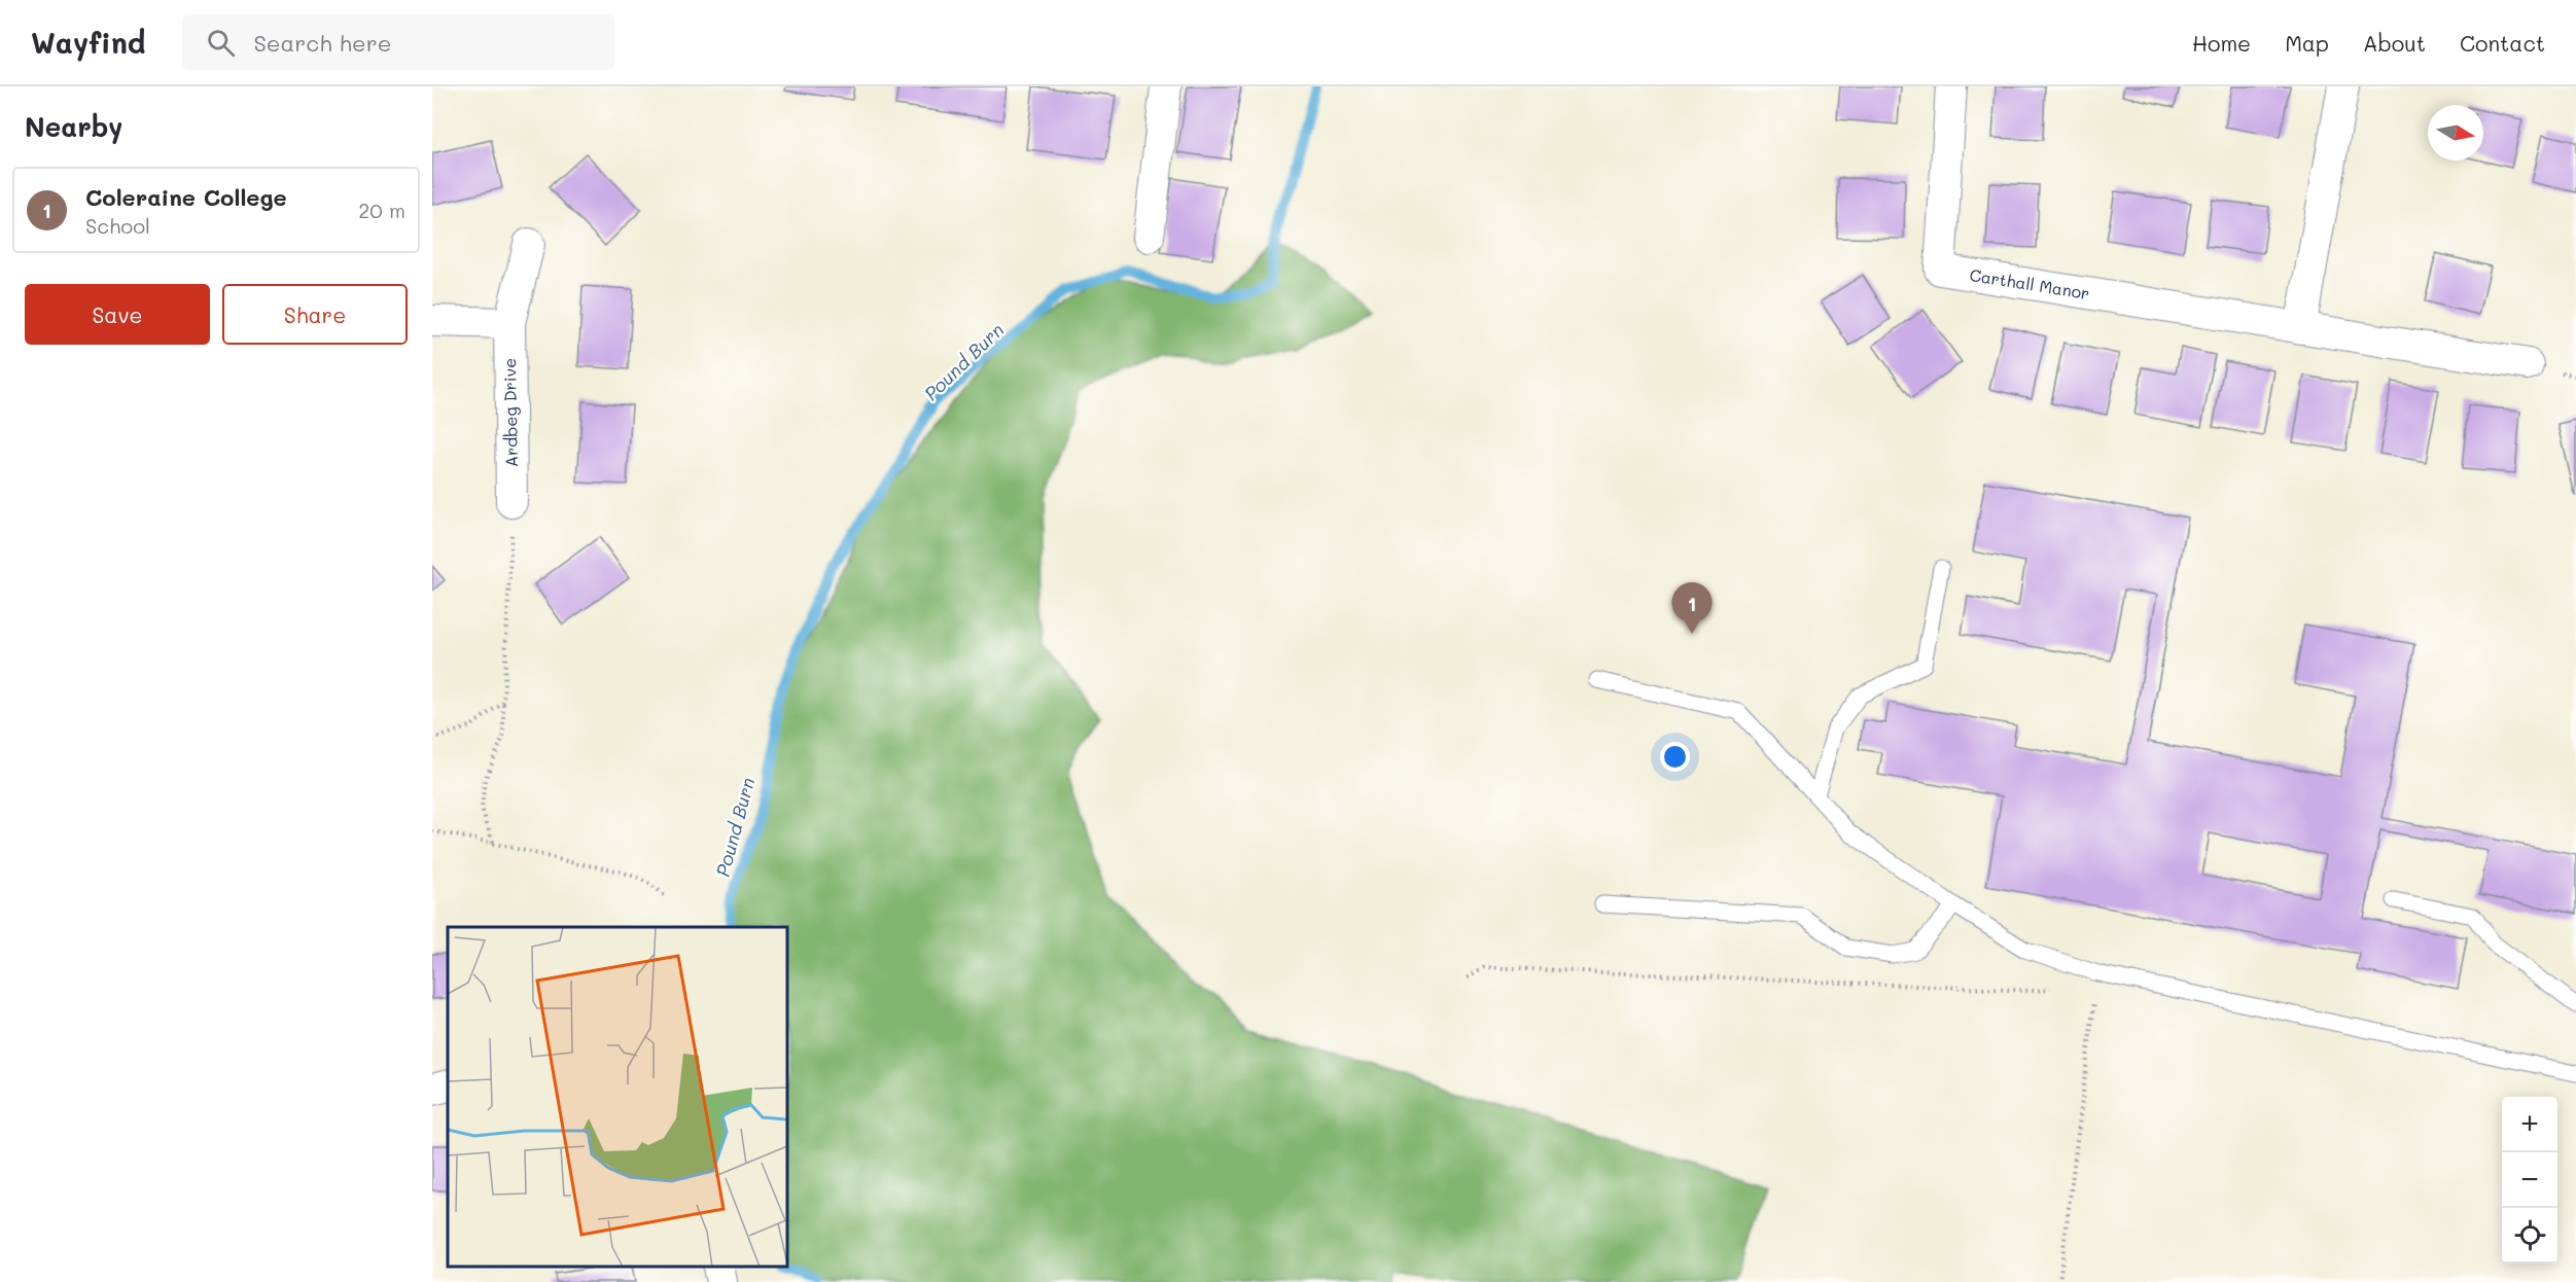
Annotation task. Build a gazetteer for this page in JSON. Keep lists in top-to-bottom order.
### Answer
{
  "streets": {
    "street": ["Carthall Manor", "Ardbeg Drive"]
  },
  "water": ["Pound Burn"],
  "north": "right",
  "page": {
    "header": "Wayfind",
    "search": "Search here",
    "nav": [
      "Home",
      "Map",
      "About",
      "Contact"
    ],
    "heading": "Nearby",
    "list": [
      {
        "mark": "1",
        "name": "Coleraine College",
        "note": "School",
        "value": "20 m"
      }
    ],
    "buttons": ["Save", "Share"],
    "pins": "1",
    "map_buttons": ["+", "−"]
  }
}
